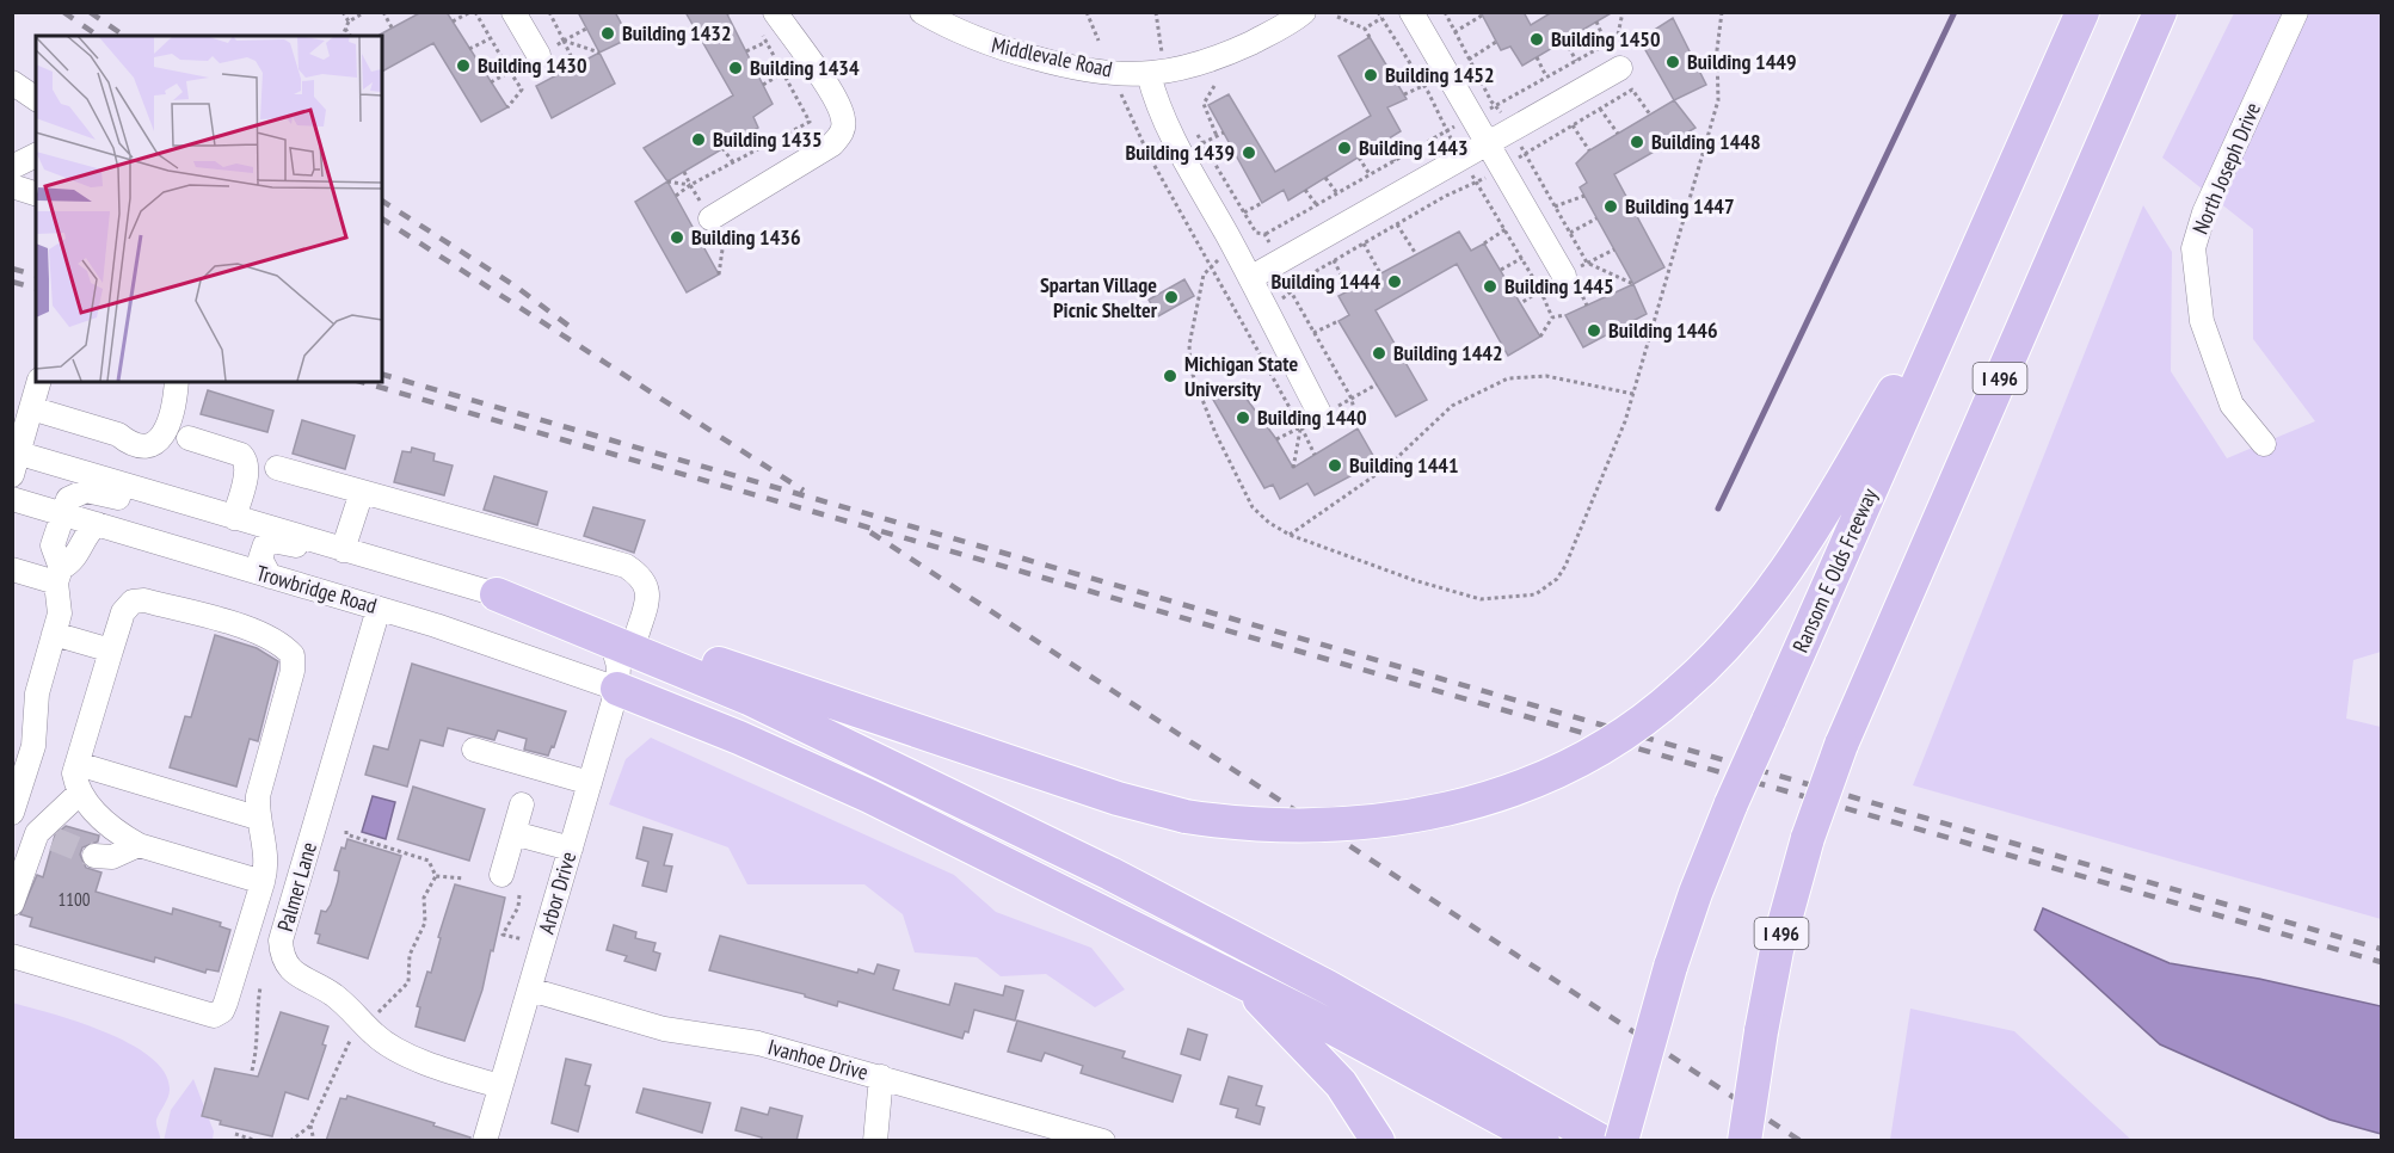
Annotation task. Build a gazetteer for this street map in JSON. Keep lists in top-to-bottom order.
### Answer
{
  "streets": {
    "highway": ["I 496", "Ransom E Olds Freeway"],
    "street": [
      "Middlevale Road",
      "North Joseph Drive",
      "Trowbridge Road",
      "Palmer Lane",
      "Arbor Drive",
      "Ivanhoe Drive"
    ]
  },
  "crossings": [
    ["Trowbridge Road", "Palmer Lane"],
    ["Trowbridge Road", "Arbor Drive"],
    ["Palmer Lane", "Arbor Drive"],
    ["Arbor Drive", "Ivanhoe Drive"]
  ],
  "places": [
    "Building 1432",
    "Building 1450",
    "Building 1449",
    "Building 1430",
    "Building 1434",
    "Building 1452",
    "Building 1435",
    "Building 1448",
    "Building 1443",
    "Building 1439",
    "Building 1447",
    "Building 1436",
    "Building 1444",
    "Building 1445",
    "Spartan Village Picnic Shelter",
    "Building 1446",
    "Building 1442",
    "Michigan State University",
    "Building 1440",
    "Building 1441"
  ],
  "house_numbers": ["1100"]
}
